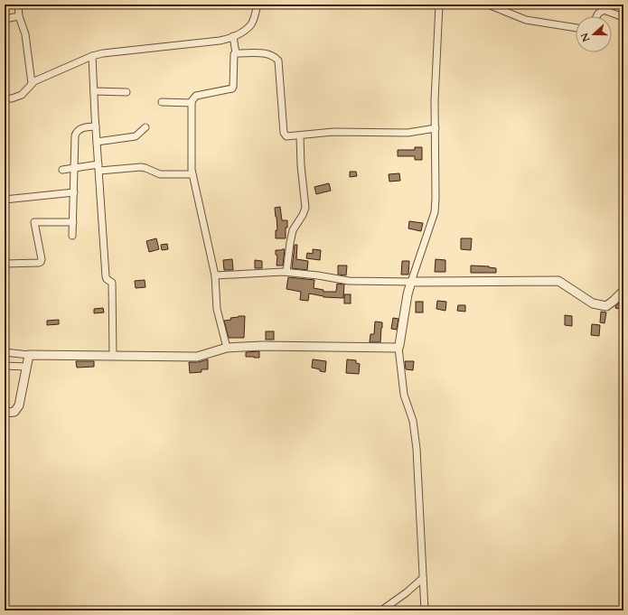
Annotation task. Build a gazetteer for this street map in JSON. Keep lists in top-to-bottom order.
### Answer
{
  "north": "left"
}
